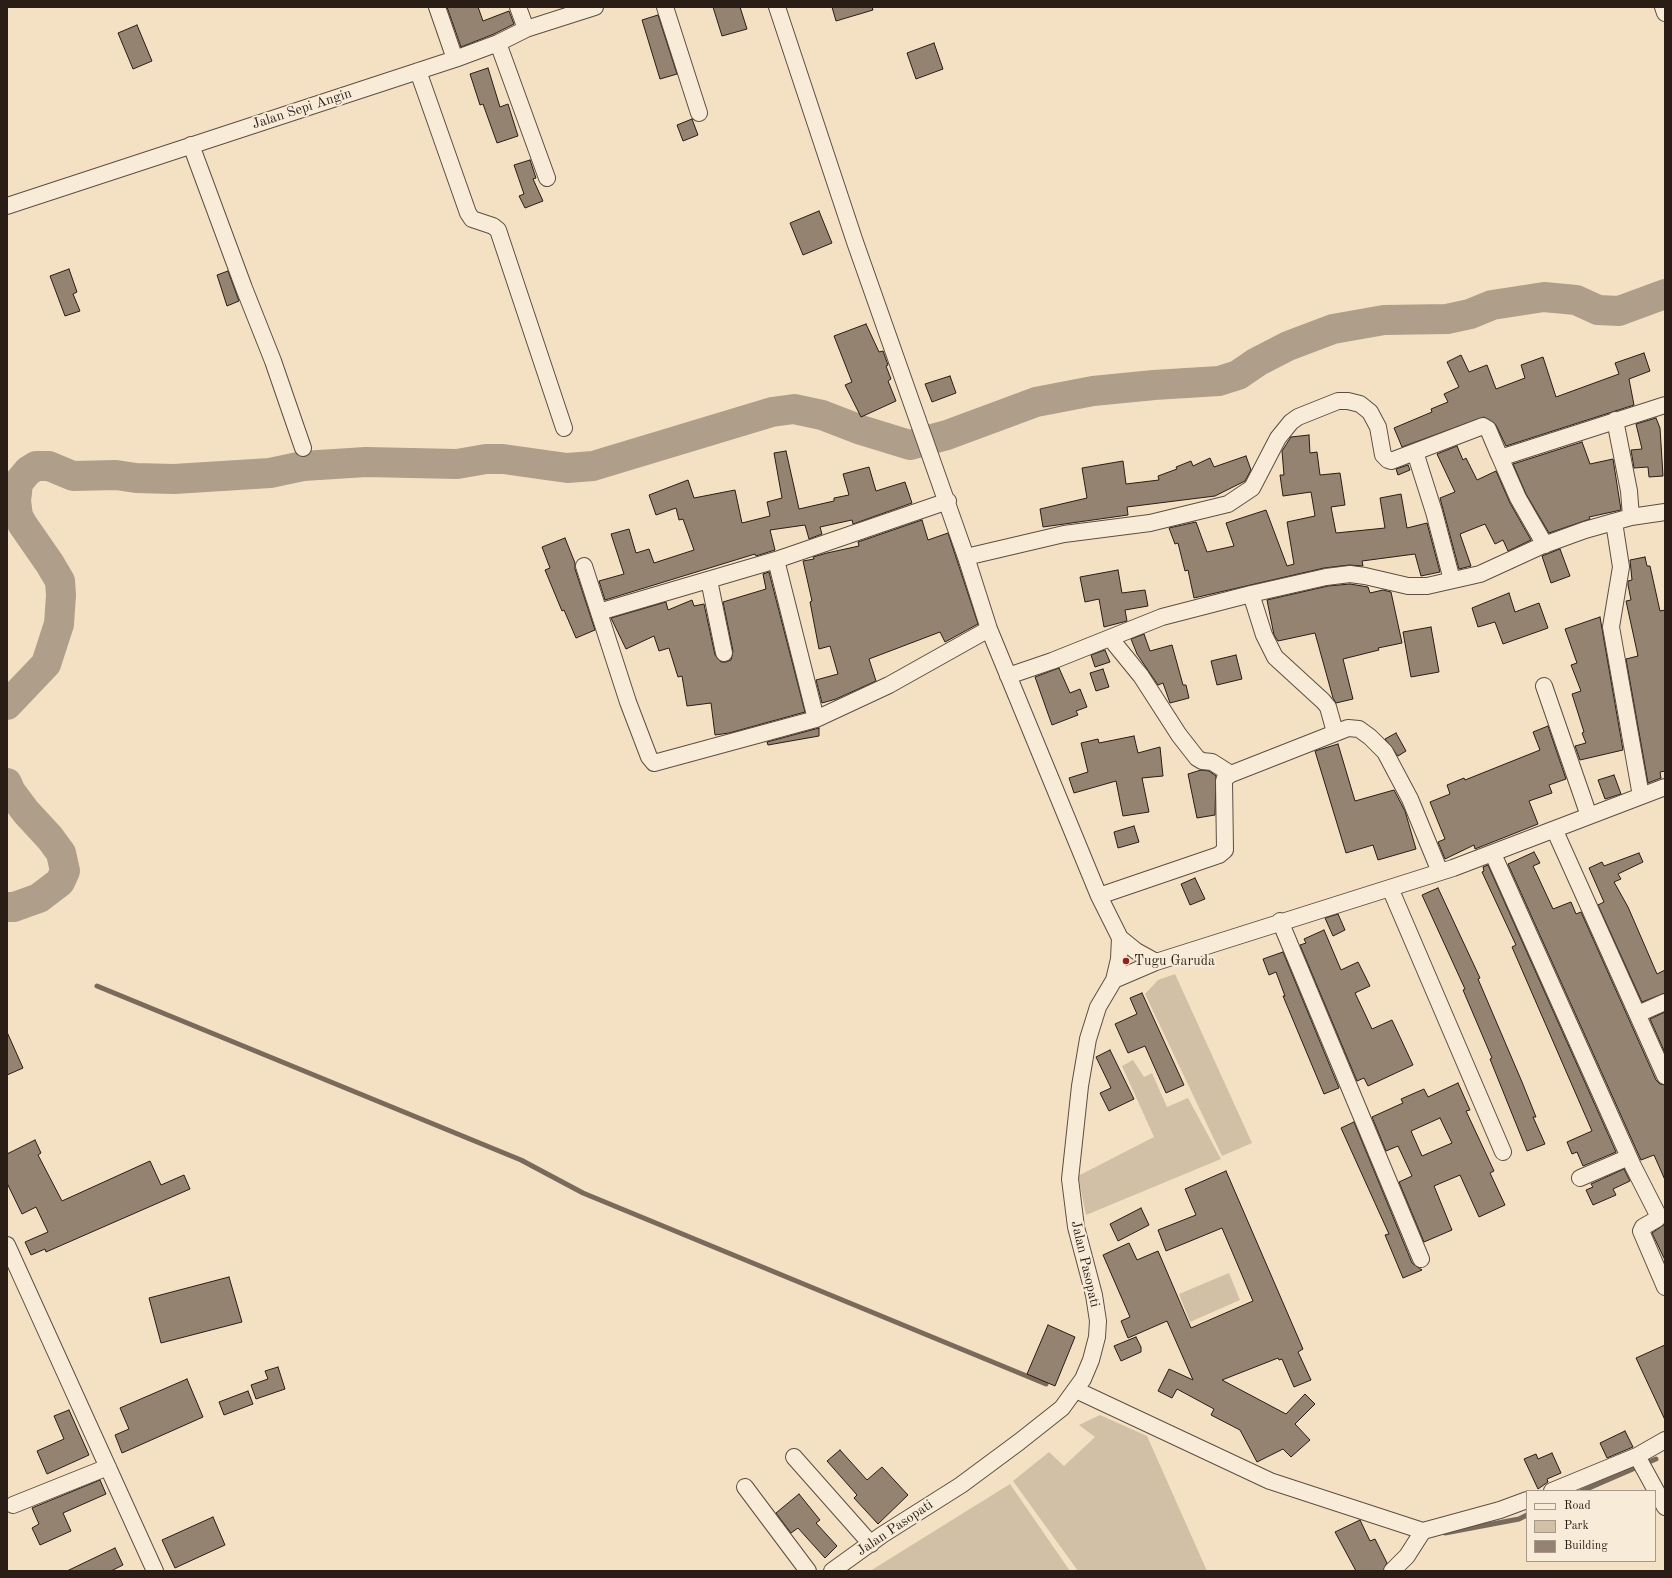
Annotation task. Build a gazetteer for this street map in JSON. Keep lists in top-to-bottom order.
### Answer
{
  "streets": {
    "street": ["Jalan Sepi Angin", "Jalan Pasopati"]
  },
  "places": ["Tugu Garuda"],
  "legend": ["Road", "Park", "Building"]
}
